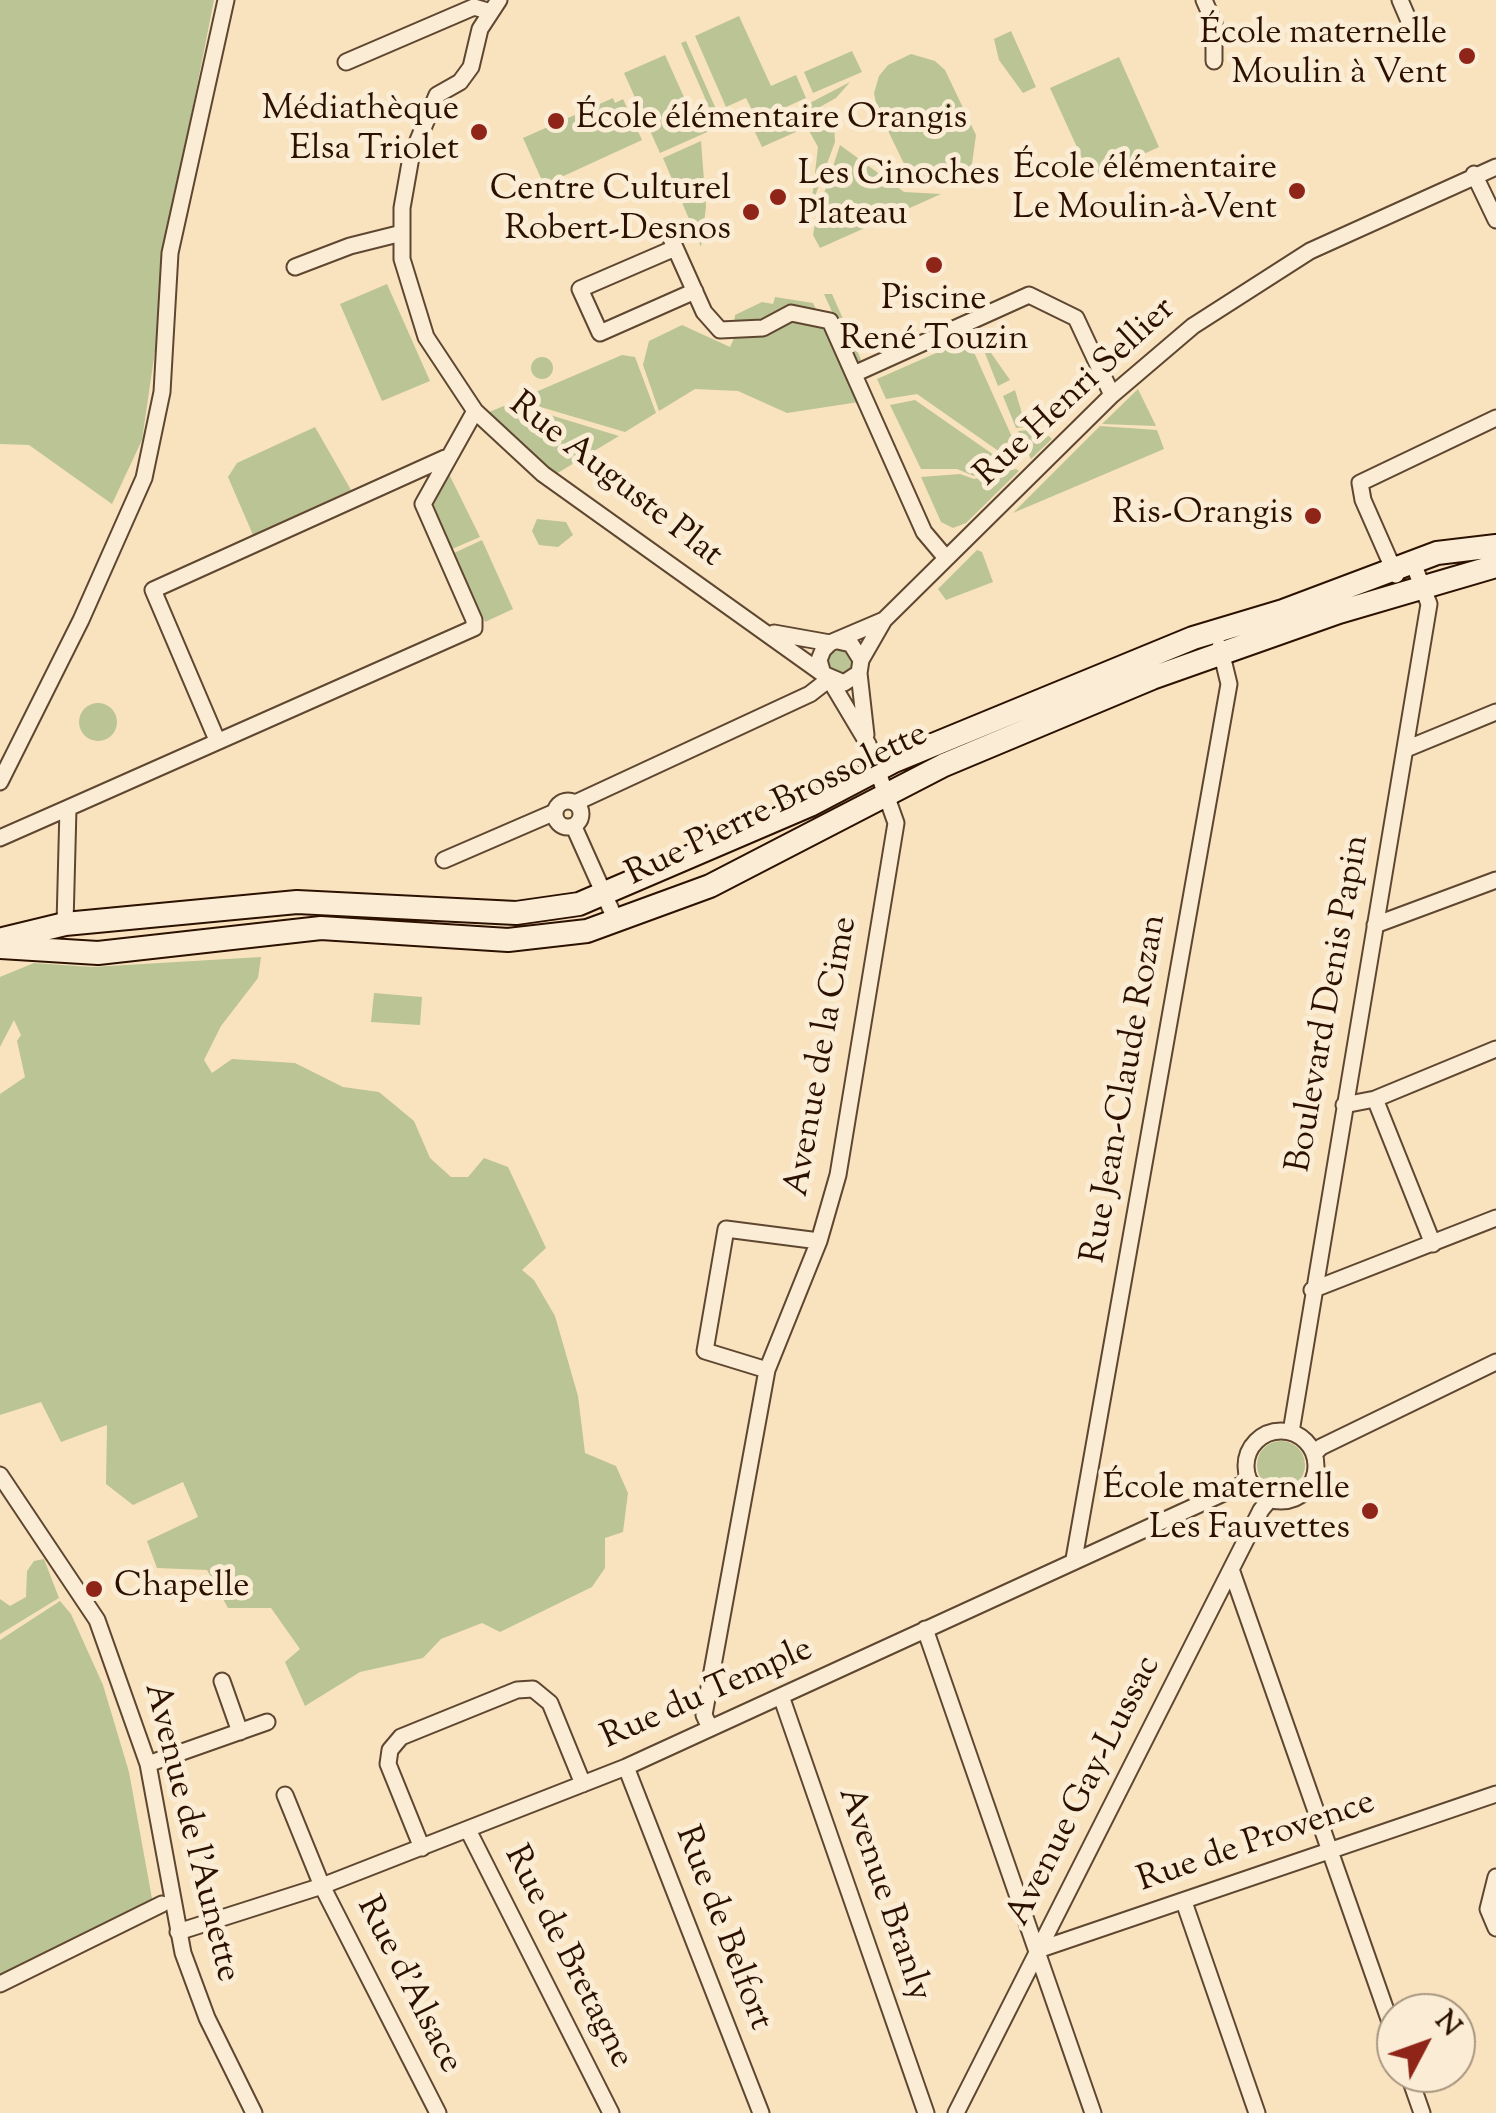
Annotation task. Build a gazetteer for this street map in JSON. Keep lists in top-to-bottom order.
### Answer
{
  "streets": {
    "main road": ["Rue Pierre Brossolette"],
    "street": [
      "Rue Henri Sellier",
      "Rue Auguste Plat",
      "Boulevard Denis Papin",
      "Avenue de la Cime",
      "Rue Jean-Claude Rozan",
      "Rue du Temple",
      "Avenue Gay-Lussac",
      "Avenue de l'Aunette",
      "Rue de Provence",
      "Avenue Branly",
      "Rue de Belfort",
      "Rue de Bretagne",
      "Rue d'Alsace"
    ]
  },
  "crossings": [
    ["Rue Pierre Brossolette", "Boulevard Denis Papin"],
    ["Rue Pierre Brossolette", "Avenue de la Cime"],
    ["Rue Pierre Brossolette", "Rue Jean-Claude Rozan"],
    ["Boulevard Denis Papin", "Rue du Temple"],
    ["Boulevard Denis Papin", "Avenue Gay-Lussac"],
    ["Avenue de la Cime", "Rue du Temple"],
    ["Rue Jean-Claude Rozan", "Rue du Temple"],
    ["Rue du Temple", "Avenue Gay-Lussac"],
    ["Rue du Temple", "Avenue de l'Aunette"],
    ["Rue du Temple", "Avenue Branly"],
    ["Rue du Temple", "Rue de Belfort"],
    ["Rue du Temple", "Rue de Bretagne"],
    ["Rue du Temple", "Rue d'Alsace"],
    ["Avenue Gay-Lussac", "Rue de Provence"]
  ],
  "places": [
    "École maternelle Moulin à Vent",
    "École élémentaire Orangis",
    "Médiathèque Elsa Triolet",
    "École élémentaire Le Moulin-à-Vent",
    "Les Cinoches Plateau",
    "Centre Culturel Robert-Desnos",
    "Piscine René Touzin",
    "Ris-Orangis",
    "École maternelle Les Fauvettes",
    "Chapelle"
  ],
  "north": "top right"
}
